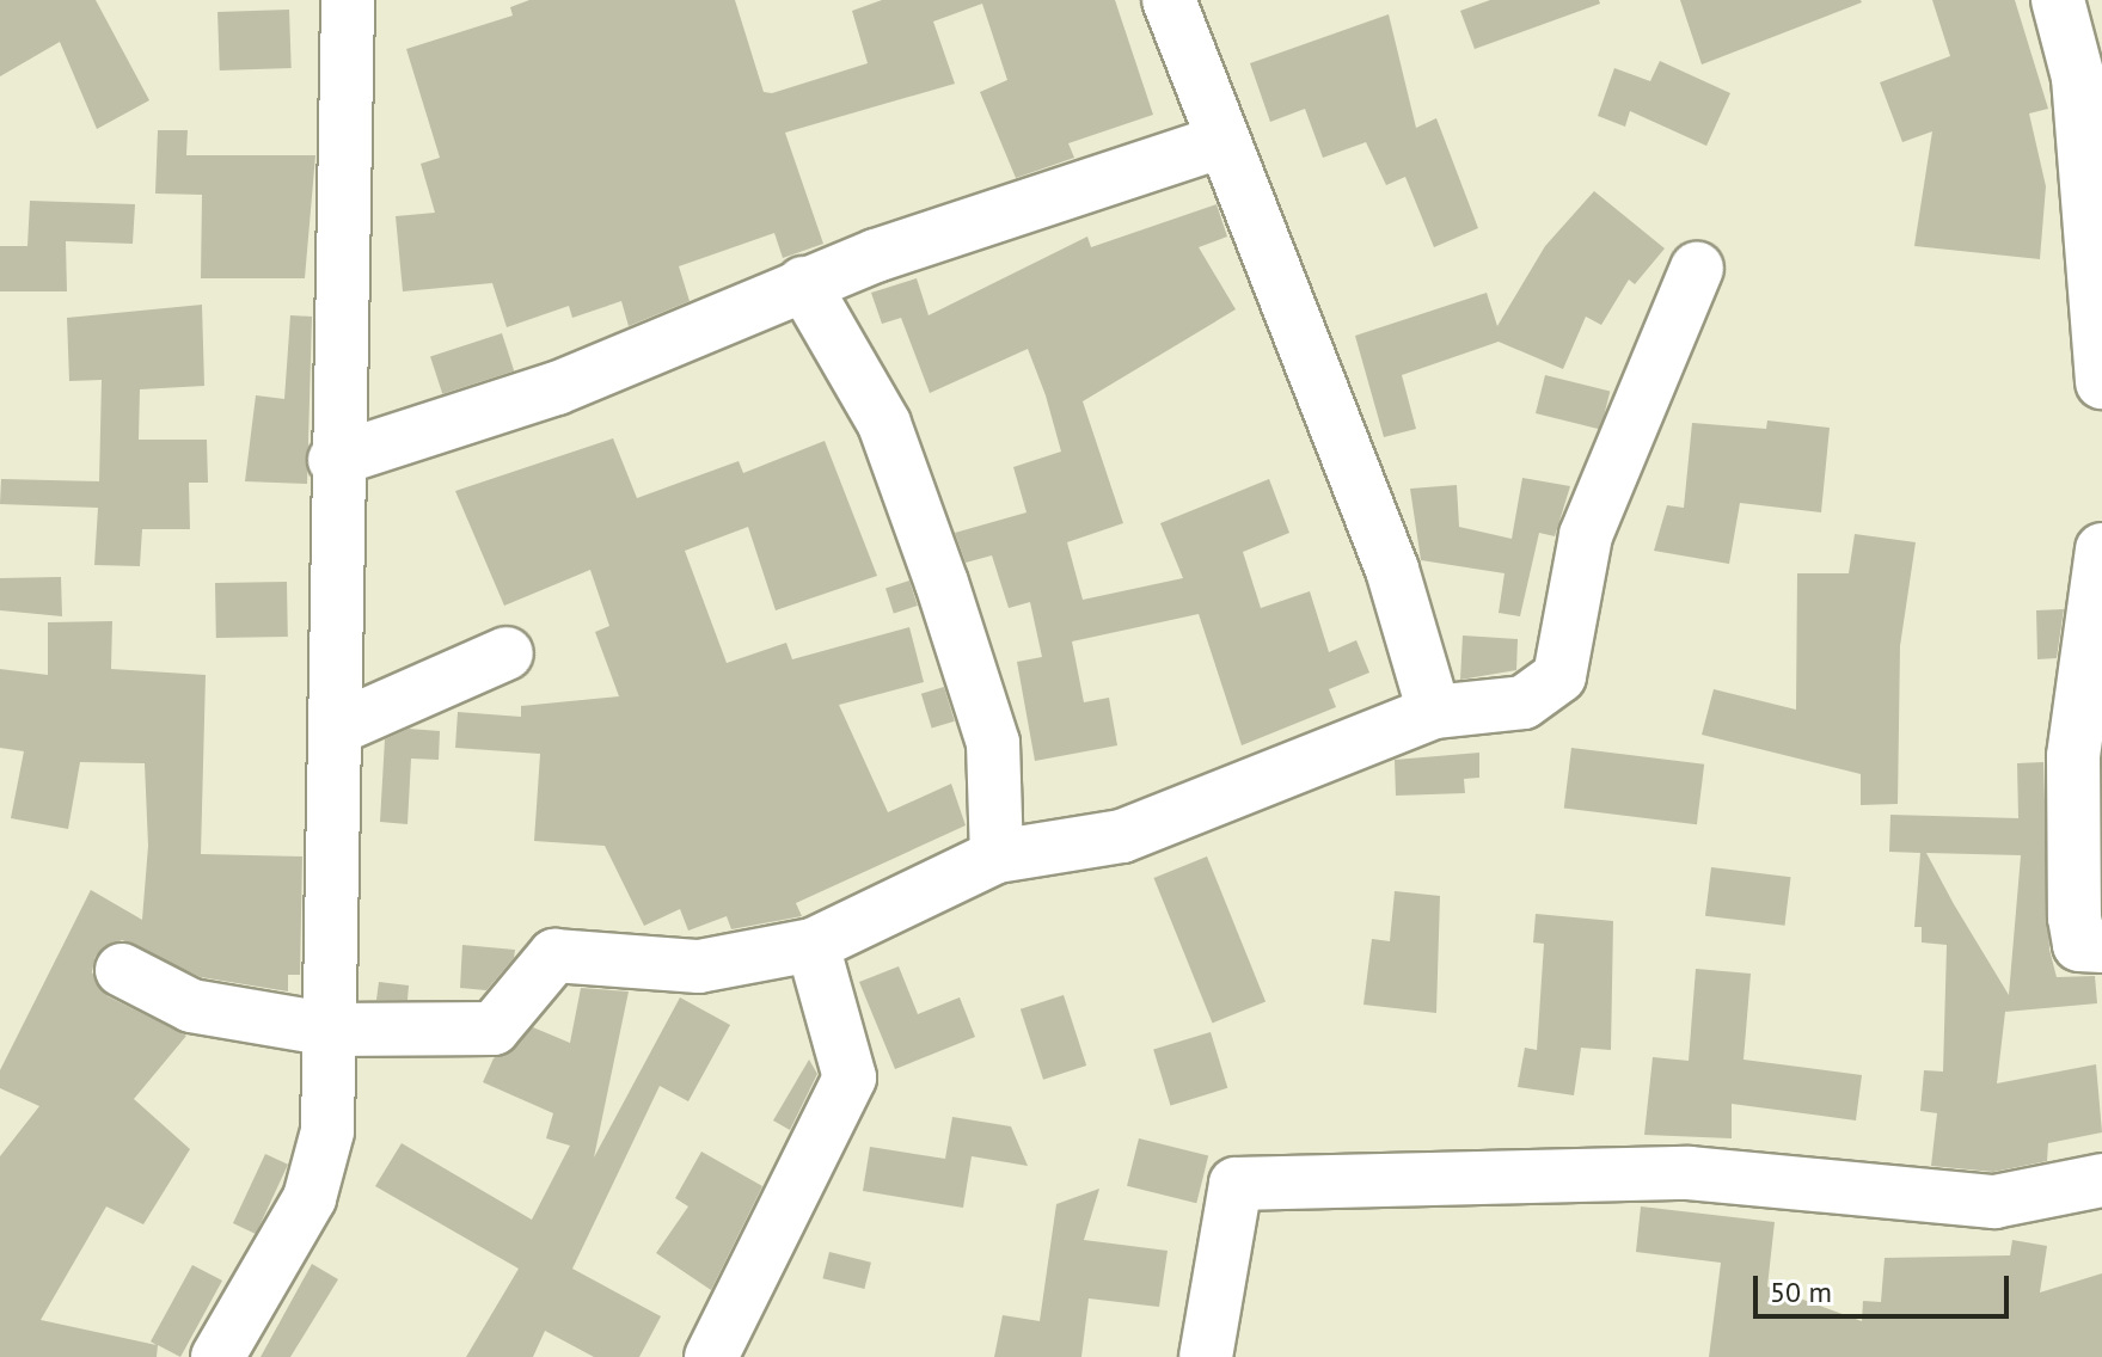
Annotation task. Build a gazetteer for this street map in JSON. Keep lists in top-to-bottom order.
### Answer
{
  "scale_bar": "50 m"
}
